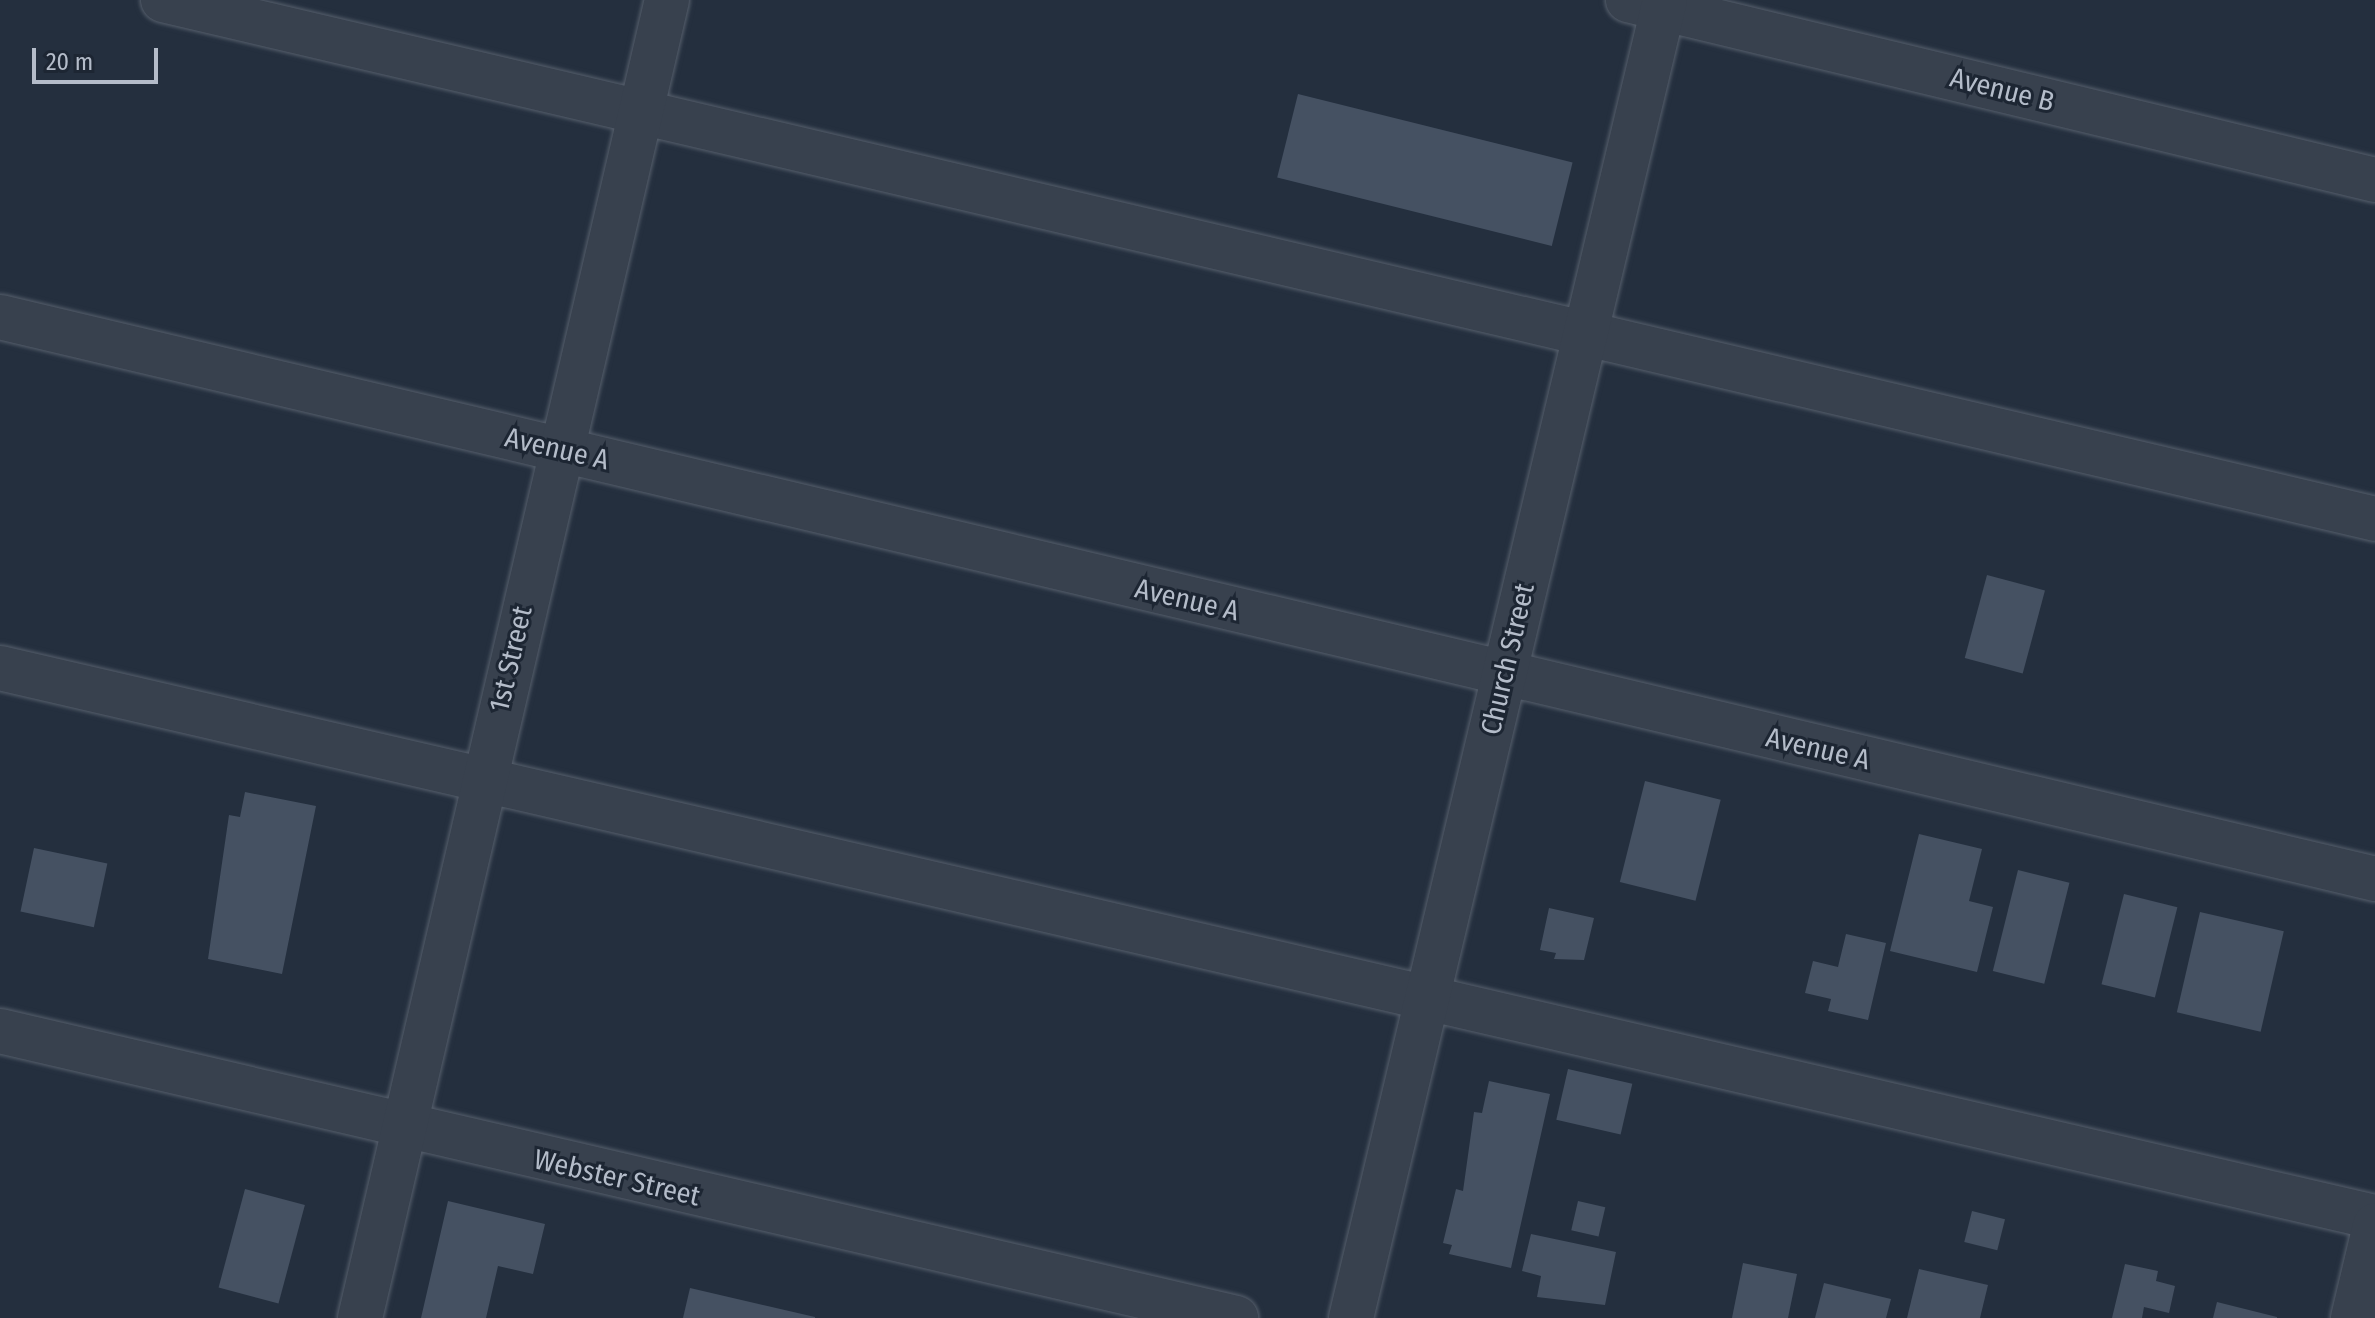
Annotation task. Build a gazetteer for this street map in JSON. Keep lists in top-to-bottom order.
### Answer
{
  "streets": {
    "street": [
      "Avenue B",
      "Avenue A",
      "1st Street",
      "Church Street",
      "Webster Street"
    ]
  },
  "crossings": [
    ["Avenue B", "Church Street"],
    ["Avenue A", "1st Street"],
    ["Avenue A", "Church Street"],
    ["1st Street", "Webster Street"]
  ],
  "scale_bar": "20 m"
}
